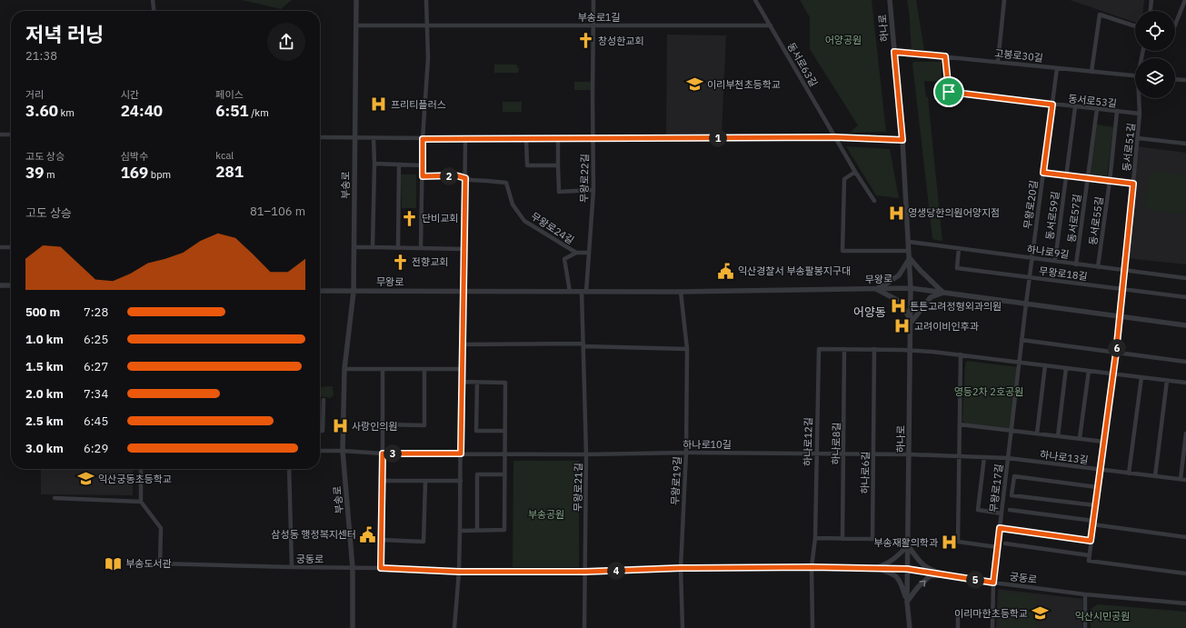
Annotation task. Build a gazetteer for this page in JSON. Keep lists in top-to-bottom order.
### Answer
{
  "streets": {
    "street": [
      "부송로1길",
      "하나로",
      "고봉로30길",
      "동서로63길",
      "동서로53길",
      "동서로51길",
      "무왕로22길",
      "부송로",
      "무왕로20길",
      "동서로59길",
      "동서로57길",
      "동서로55길",
      "무왕로24길",
      "하나로9길",
      "무왕로18길",
      "무왕로",
      "하나로12길",
      "하나로8길",
      "하나로10길",
      "하나로13길",
      "하나로6길",
      "무왕로19길",
      "무왕로21길",
      "무왕로17길",
      "궁동로"
    ]
  },
  "crossings": [
    ["부송로1길", "동서로63길"],
    ["부송로1길", "무왕로22길"],
    ["부송로1길", "부송로"],
    ["하나로", "고봉로30길"],
    ["하나로", "하나로9길"],
    ["하나로", "무왕로"],
    ["하나로", "하나로12길"],
    ["하나로", "하나로10길"],
    ["하나로", "하나로13길"],
    ["하나로", "궁동로"],
    ["고봉로30길", "동서로53길"],
    ["고봉로30길", "무왕로20길"],
    ["동서로53길", "동서로51길"],
    ["동서로53길", "무왕로20길"],
    ["동서로53길", "동서로59길"],
    ["동서로53길", "동서로57길"],
    ["동서로53길", "동서로55길"],
    ["동서로51길", "무왕로20길"],
    ["동서로51길", "하나로9길"],
    ["동서로51길", "무왕로18길"],
    ["동서로51길", "무왕로"],
    ["동서로51길", "하나로12길"],
    ["동서로51길", "하나로13길"],
    ["무왕로22길", "무왕로24길"],
    ["무왕로22길", "무왕로"],
    ["무왕로22길", "무왕로21길"],
    ["부송로", "무왕로"],
    ["부송로", "하나로10길"],
    ["부송로", "궁동로"],
    ["무왕로20길", "동서로59길"],
    ["무왕로20길", "동서로57길"],
    ["무왕로20길", "동서로55길"],
    ["무왕로20길", "하나로9길"],
    ["무왕로20길", "무왕로18길"],
    ["무왕로20길", "무왕로"],
    ["무왕로20길", "무왕로17길"],
    ["동서로59길", "하나로9길"],
    ["동서로57길", "하나로9길"],
    ["동서로55길", "하나로9길"],
    ["하나로9길", "무왕로18길"],
    ["무왕로", "무왕로19길"],
    ["무왕로", "무왕로21길"],
    ["무왕로", "무왕로17길"],
    ["하나로12길", "하나로8길"],
    ["하나로12길", "하나로10길"],
    ["하나로12길", "하나로6길"],
    ["하나로12길", "무왕로17길"],
    ["하나로12길", "궁동로"],
    ["하나로8길", "하나로10길"],
    ["하나로8길", "하나로6길"],
    ["하나로10길", "하나로13길"],
    ["하나로10길", "하나로6길"],
    ["하나로10길", "무왕로19길"],
    ["하나로10길", "무왕로21길"],
    ["하나로13길", "무왕로17길"],
    ["무왕로19길", "궁동로"],
    ["무왕로21길", "궁동로"],
    ["무왕로17길", "궁동로"]
  ],
  "districts": ["어양동"],
  "parks": [
    "어양공원",
    "영등2차 2호공원",
    "부송공원",
    "익산시민공원"
  ],
  "places": {
    "church": ["창성한교회", "단비교회", "전향교회"],
    "school or university": ["이리부천초등학교", "익산궁동초등학교", "이리마한초등학교"],
    "hospital": [
      "프리티플러스",
      "영생당한의원어양지점",
      "튼튼고려정형외과의원",
      "고려이비인후과",
      "사랑인의원",
      "부송재활의학과"
    ],
    "public building": ["익산경찰서 부송팔봉지구대", "삼성동 행정복지센터"],
    "library": ["부송도서관"]
  },
  "page": {
    "heading": ["저녁 러닝", "21:38"],
    "stats": [
      ["거리", "3.60 km"],
      ["시간", "24:40"],
      ["페이스", "6:51 /km"],
      ["고도 상승", "39 m"],
      ["심박수", "169 bpm"],
      ["kcal", "281"]
    ],
    "pins": [
      "1",
      "2",
      "6",
      "3",
      "4",
      "5"
    ],
    "chart": ["고도 상승", "81–106 m"],
    "list": [
      {
        "name": "500 m",
        "note": "7:28"
      },
      {
        "name": "1.0 km",
        "note": "6:25"
      },
      {
        "name": "1.5 km",
        "note": "6:27"
      },
      {
        "name": "2.0 km",
        "note": "7:34"
      },
      {
        "name": "2.5 km",
        "note": "6:45"
      },
      {
        "name": "3.0 km",
        "note": "6:29"
      }
    ]
  }
}
